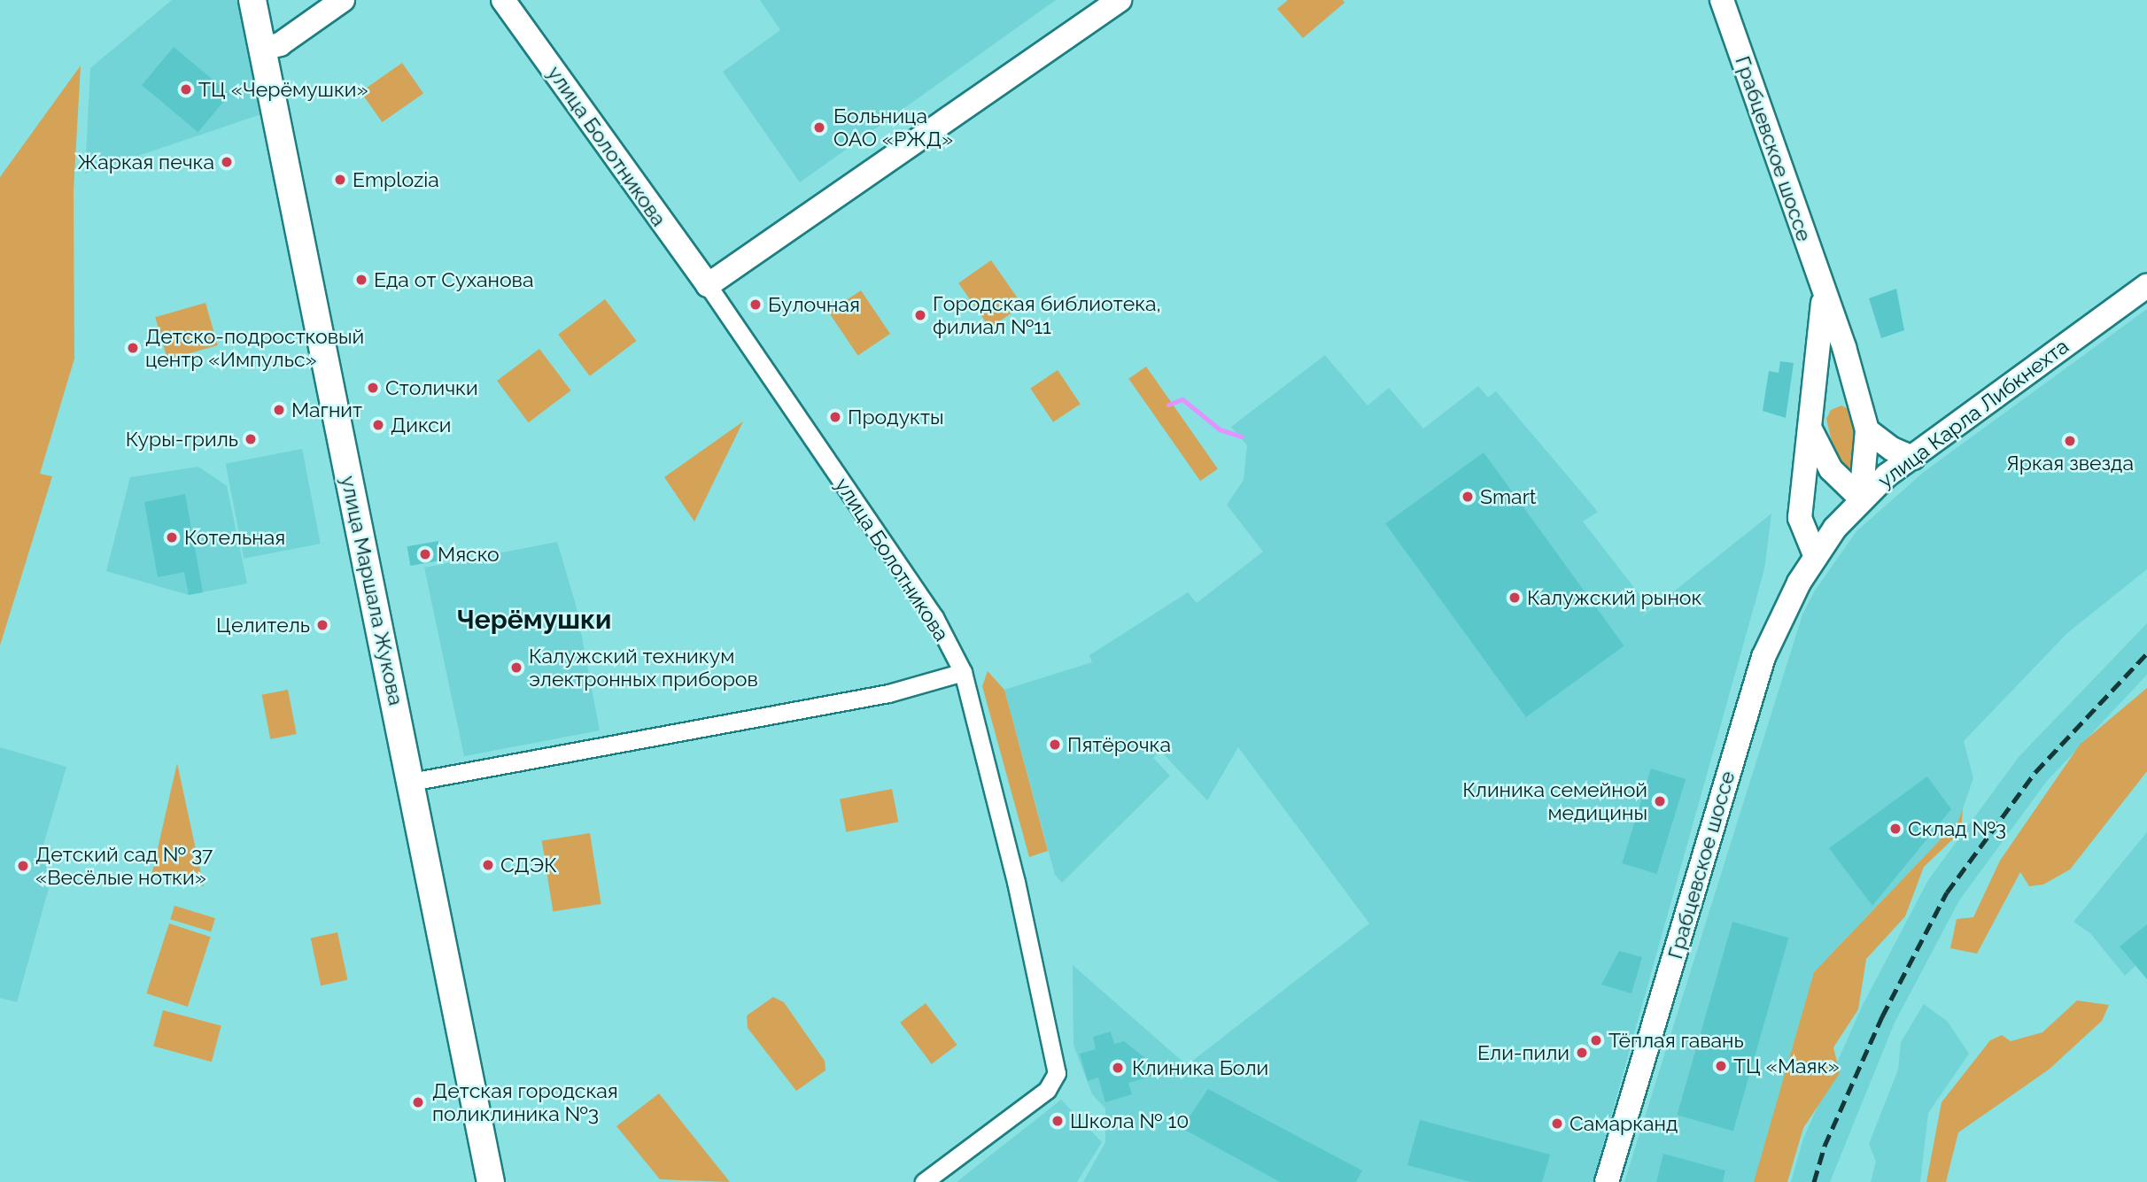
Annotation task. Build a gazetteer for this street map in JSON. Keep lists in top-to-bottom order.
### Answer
{
  "streets": {
    "main road": ["улица Маршала Жукова"],
    "street": ["улица Болотникова", "Грабцевское шоссе", "улица Карла Либкнехта"]
  },
  "crossings": [
    ["Грабцевское шоссе", "улица Карла Либкнехта"]
  ],
  "districts": ["Черёмушки"],
  "places": [
    "ТЦ «Черёмушки»",
    "Больница ОАО «РЖД»",
    "Жаркая печка",
    "Emplozia",
    "Еда от Суханова",
    "Булочная",
    "Городская библиотека, филиал №11",
    "Детско-подростковый центр «Импульс»",
    "Столички",
    "Магнит",
    "Продукты",
    "Дикси",
    "Куры-гриль",
    "Яркая звезда",
    "Smart",
    "Котельная",
    "Мяско",
    "Калужский рынок",
    "Целитель",
    "Калужский техникум электронных приборов",
    "Пятёрочка",
    "Клиника семейной медицины",
    "Склад №3",
    "СДЭК",
    "Детский сад № 37 «Весёлые нотки»",
    "Тёплая гавань",
    "Ели-пили",
    "ТЦ «Маяк»",
    "Клиника Боли",
    "Детская городская поликлиника №3",
    "Школа № 10",
    "Самарканд"
  ]
}
